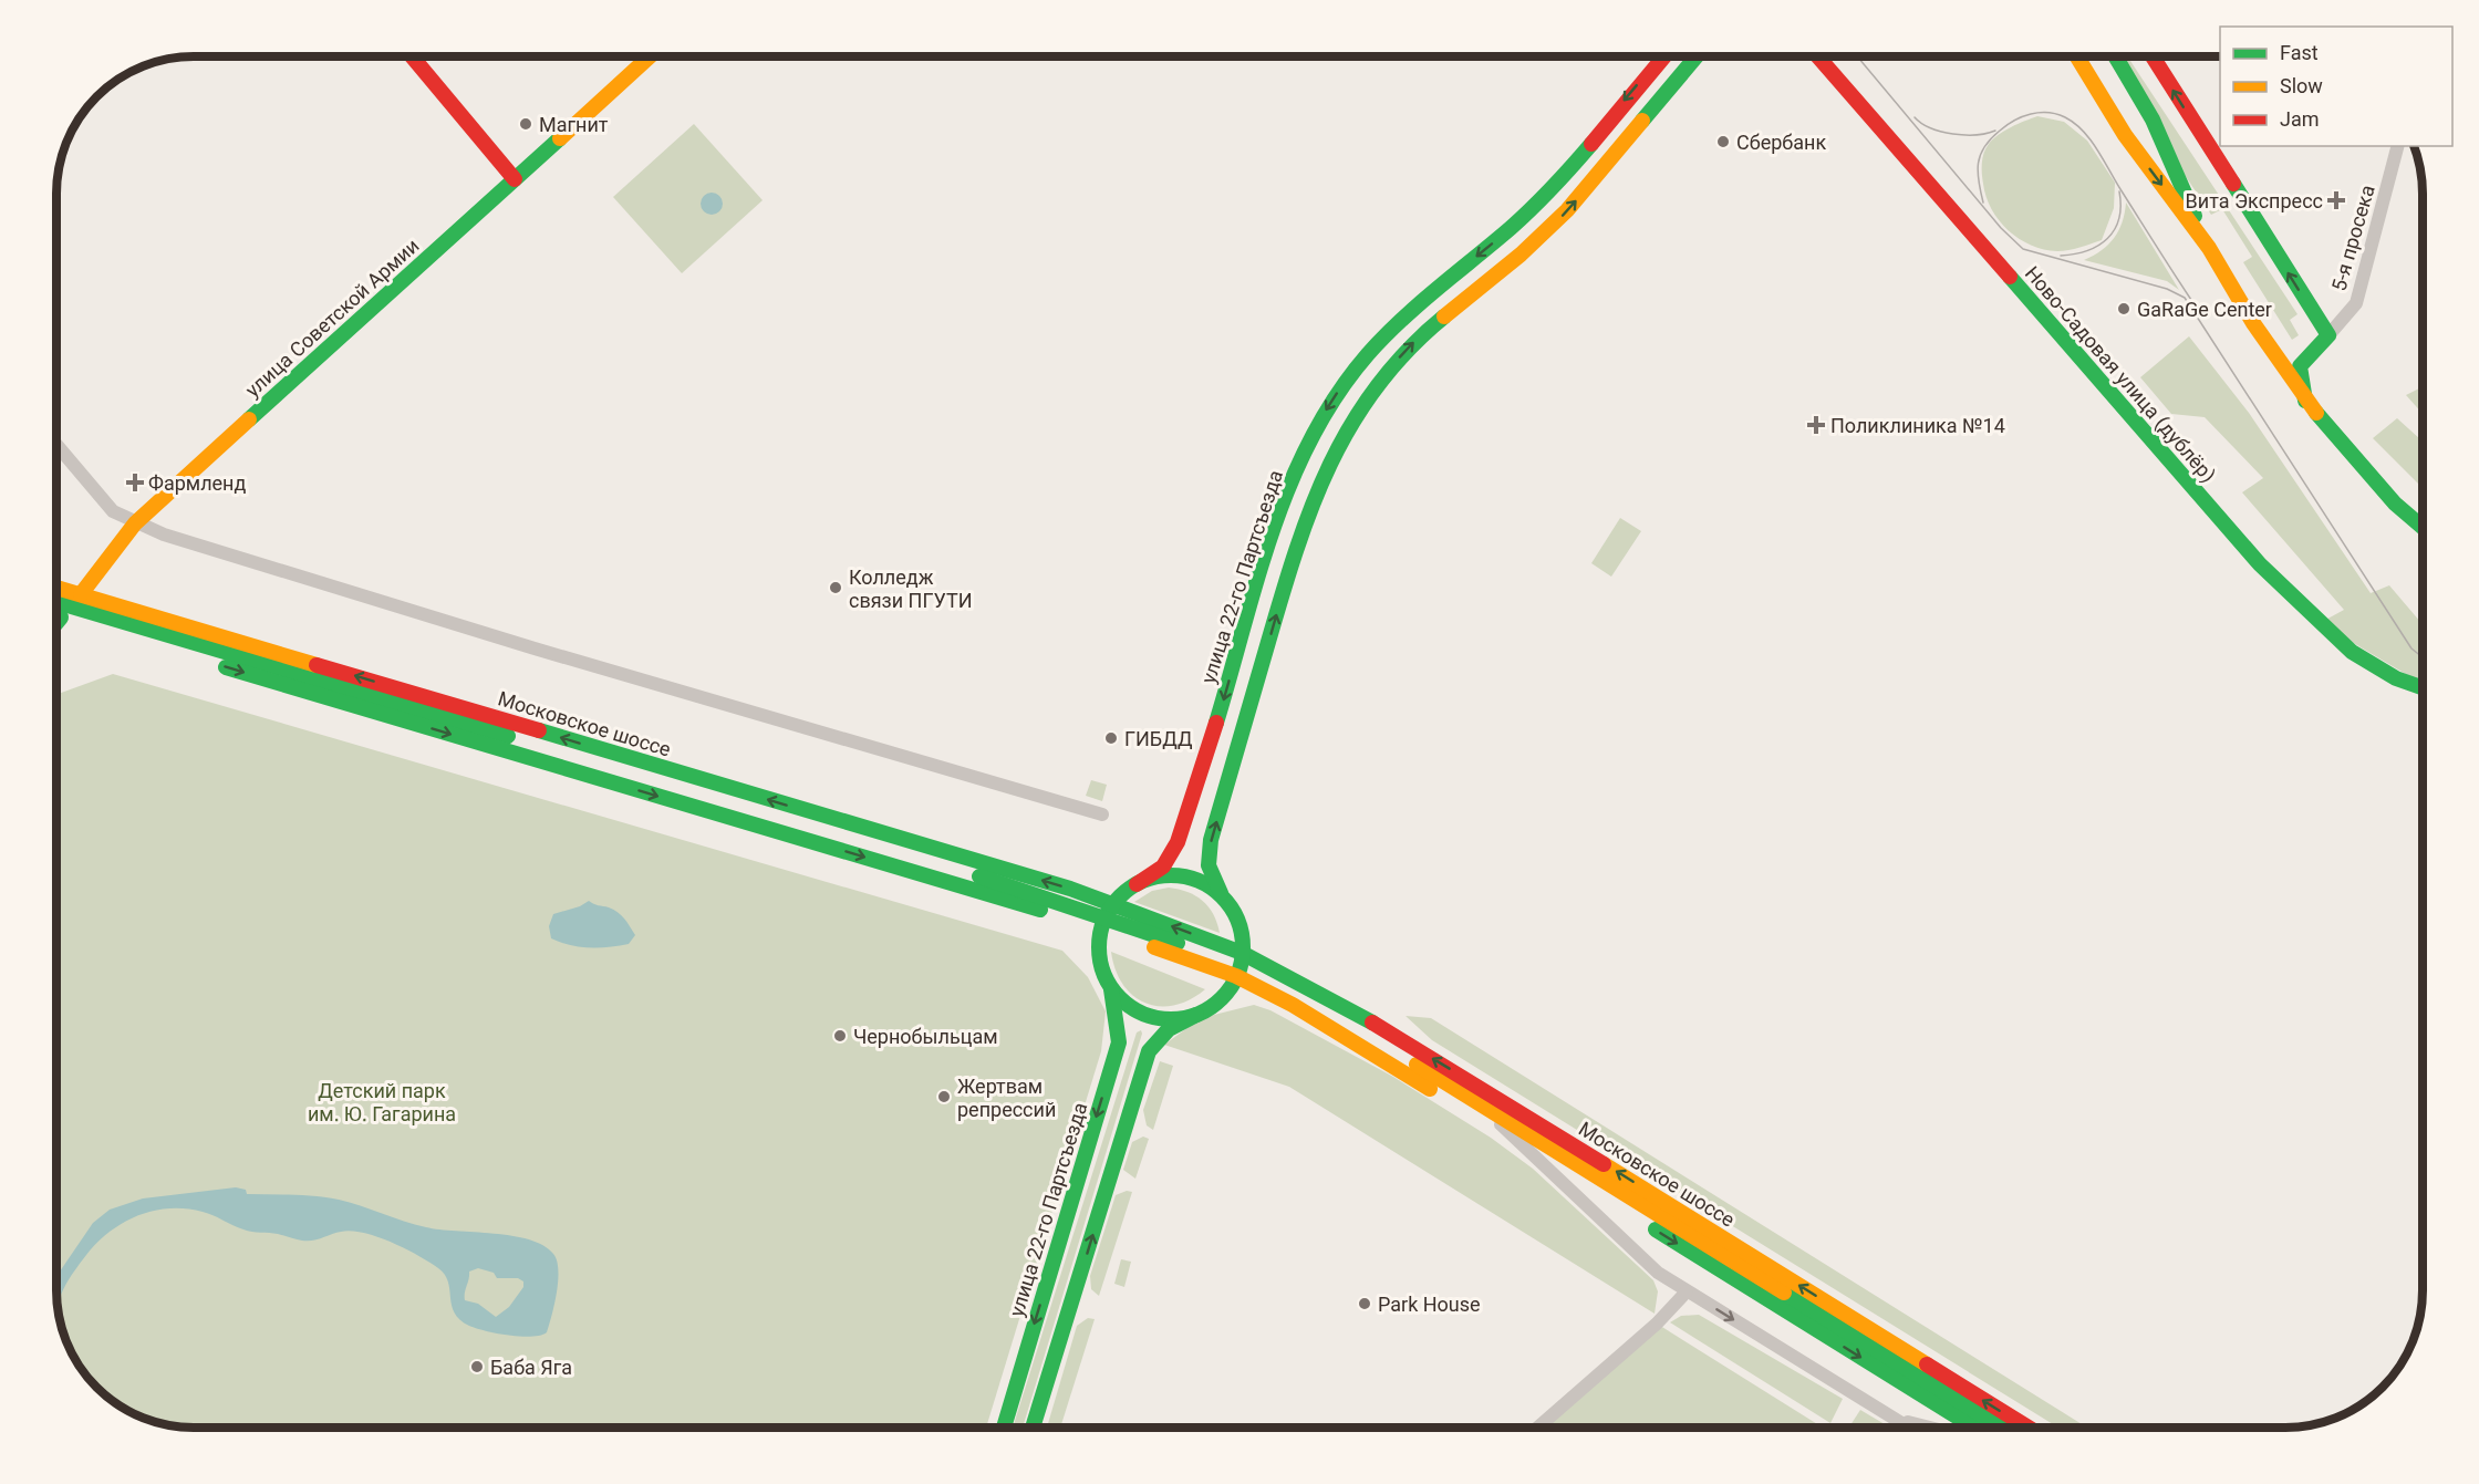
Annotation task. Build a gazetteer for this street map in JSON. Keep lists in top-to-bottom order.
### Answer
{
  "streets": {
    "main road": [
      "улица Советской Армии",
      "Ново-Садовая улица (дублёр)",
      "улица 22-го Партсъезда",
      "Московское шоссе"
    ],
    "street": ["5-я просека"]
  },
  "crossings": [
    ["улица Советской Армии", "Московское шоссе"],
    ["улица 22-го Партсъезда", "Московское шоссе"]
  ],
  "parks": ["Детский парк им. Ю. Гагарина"],
  "places": {
    "other": [
      "Магнит",
      "Сбербанк",
      "GaRaGe Center",
      "Колледж связи ПГУТИ",
      "ГИБДД",
      "Чернобыльцам",
      "Жертвам репрессий",
      "Park House",
      "Баба Яга"
    ],
    "health": ["Вита Экспресс", "Поликлиника №14", "Фармленд"]
  },
  "legend": ["Fast", "Slow", "Jam"]
}
